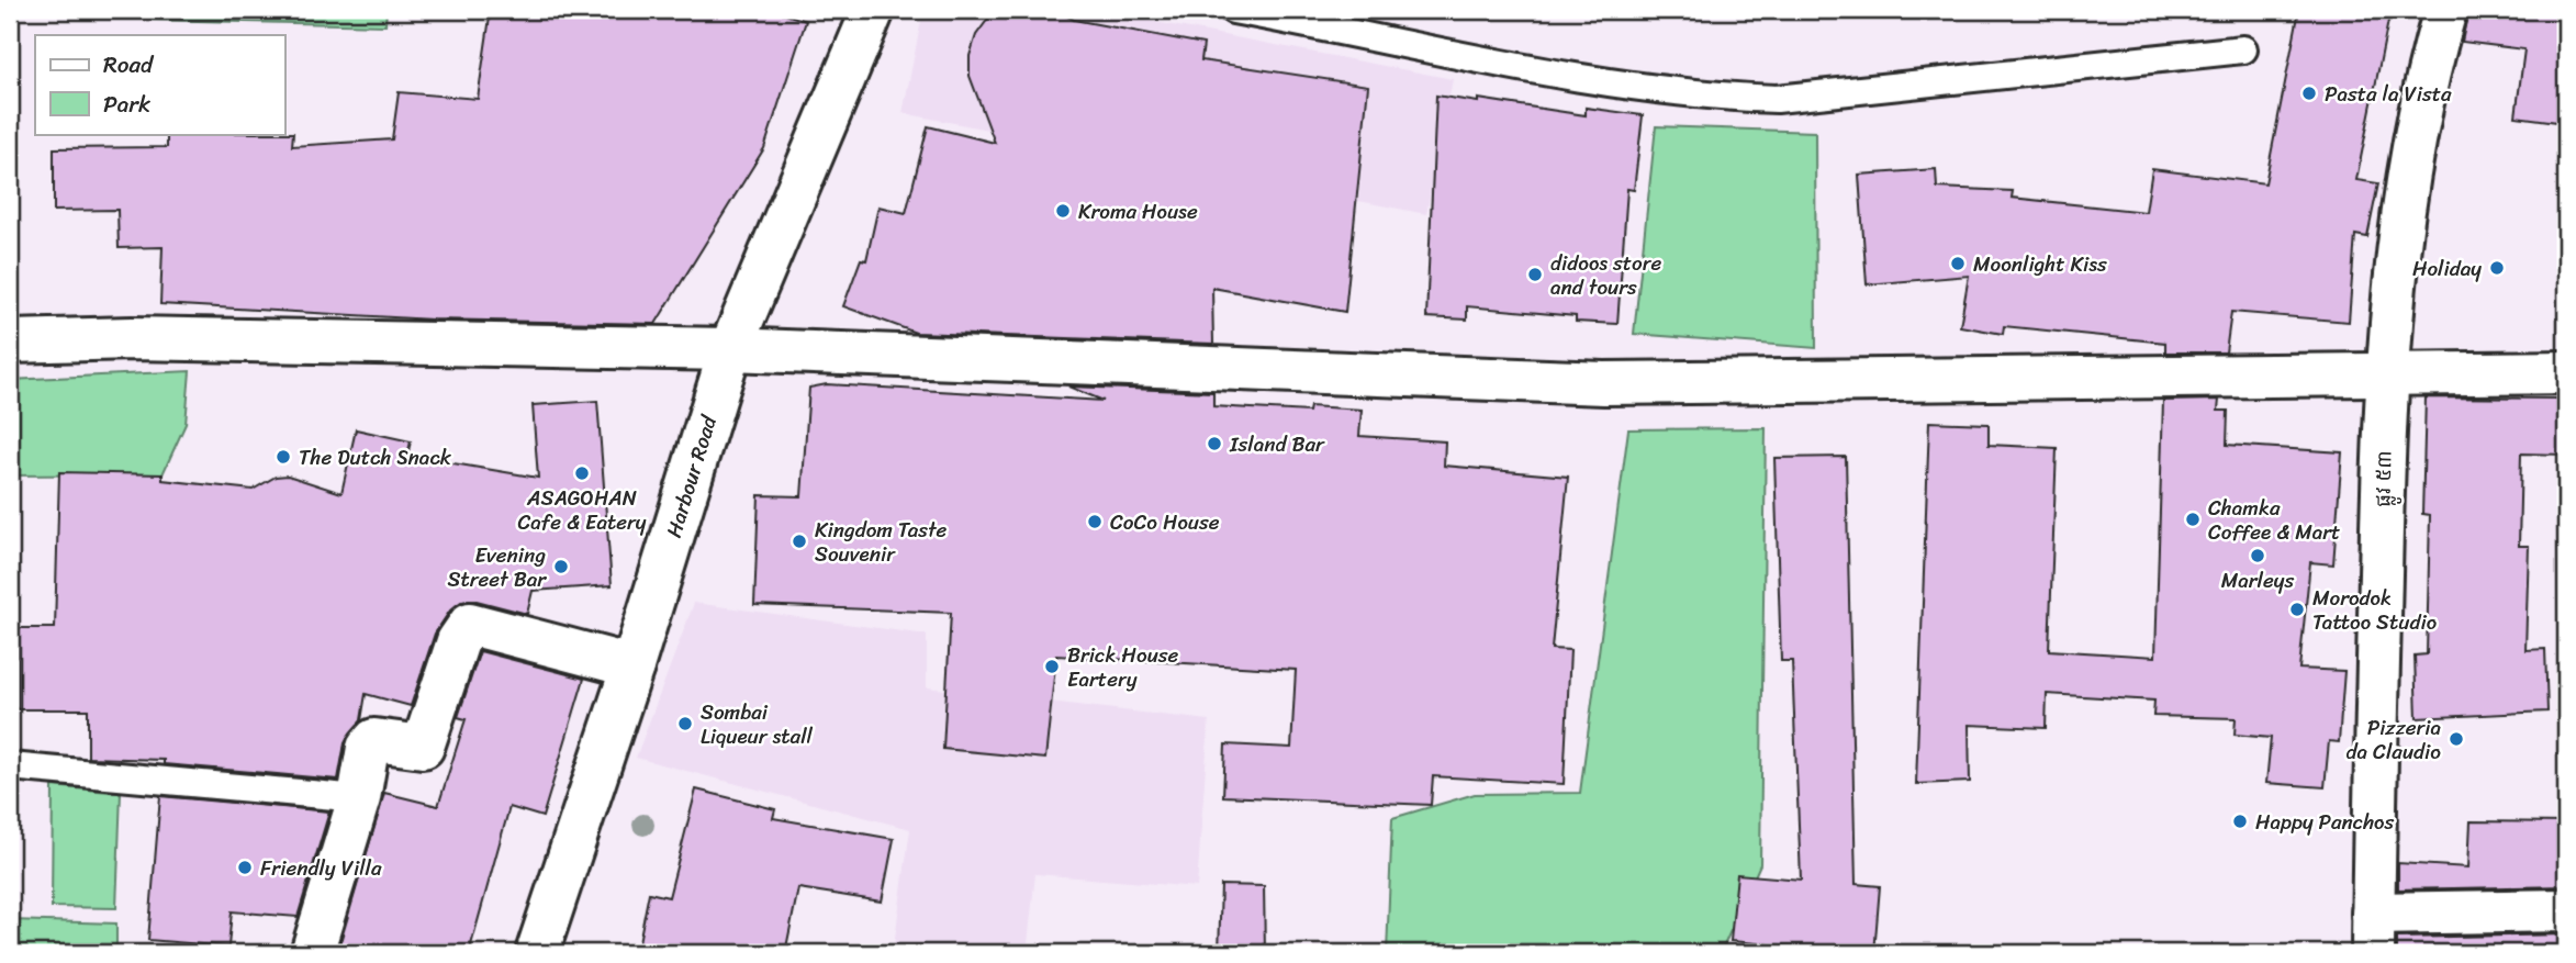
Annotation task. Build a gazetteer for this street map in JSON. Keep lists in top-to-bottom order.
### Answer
{
  "streets": {
    "street": ["Harbour Road", "ផ្លូវ ៥៣"]
  },
  "places": [
    "Pasta la Vista",
    "Kroma House",
    "Moonlight Kiss",
    "Holiday",
    "didoos store and tours",
    "Island Bar",
    "The Dutch Snack",
    "ASAGOHAN Cafe & Eatery",
    "Chamka Coffee & Mart",
    "CoCo House",
    "Kingdom Taste Souvenir",
    "Marleys",
    "Evening Street Bar",
    "Morodok Tattoo Studio",
    "Brick House Eartery",
    "Sombai Liqueur stall",
    "Pizzeria da Claudio",
    "Happy Panchos",
    "Friendly Villa"
  ],
  "legend": ["Road", "Park"]
}
